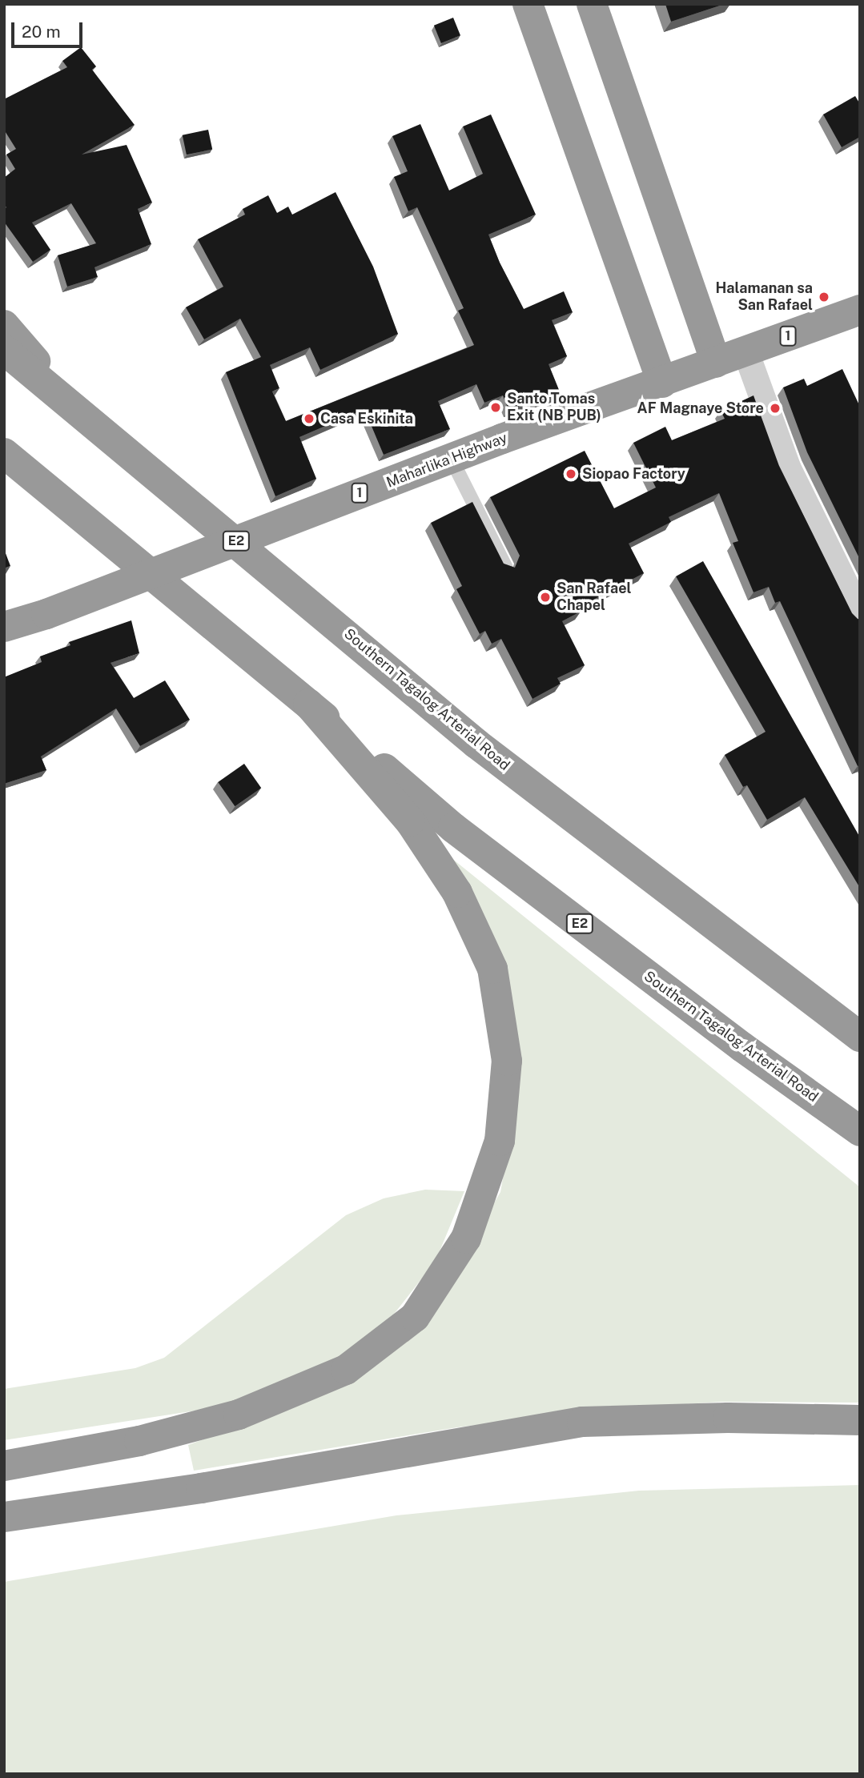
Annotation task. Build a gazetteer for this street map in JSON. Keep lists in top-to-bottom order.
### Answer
{
  "streets": {
    "highway": [
      "1",
      "Maharlika Highway",
      "E2",
      "Southern Tagalog Arterial Road"
    ]
  },
  "places": [
    "Halamanan sa San Rafael",
    "Santo Tomas Exit (NB PUB)",
    "AF Magnaye Store",
    "Casa Eskinita",
    "Siopao Factory",
    "San Rafael Chapel"
  ],
  "scale_bar": "20 m"
}
